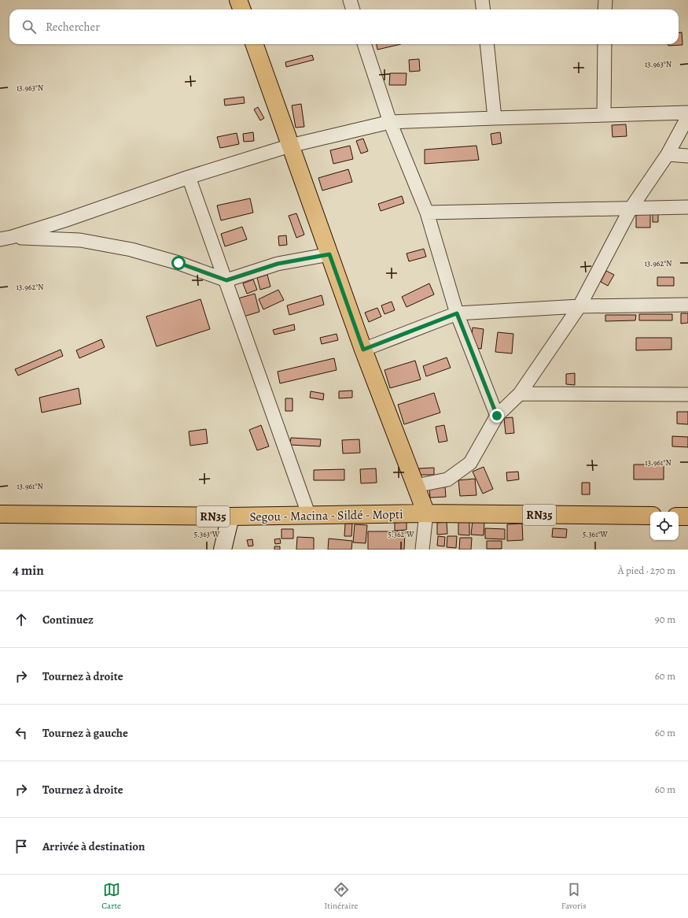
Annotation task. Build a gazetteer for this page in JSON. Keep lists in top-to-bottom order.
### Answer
{
  "streets": {
    "main road": ["Segou - Macina - Sildé - Mopti", "RN35"]
  },
  "page": {
    "search": "Rechercher",
    "heading": ["4 min", "À pied · 270 m"],
    "list": [
      ["Continuez", "90 m"],
      ["Tournez à droite", "60 m"],
      ["Tournez à gauche", "60 m"],
      ["Tournez à droite", "60 m"],
      "Arrivée à destination"
    ],
    "nav": ["Carte", "Itinéraire", "Favoris"]
  },
  "coordinates": [
    "13.963°N",
    "13.962°N",
    "13.961°N",
    "5.363°W",
    "5.362°W",
    "5.361°W"
  ]
}
